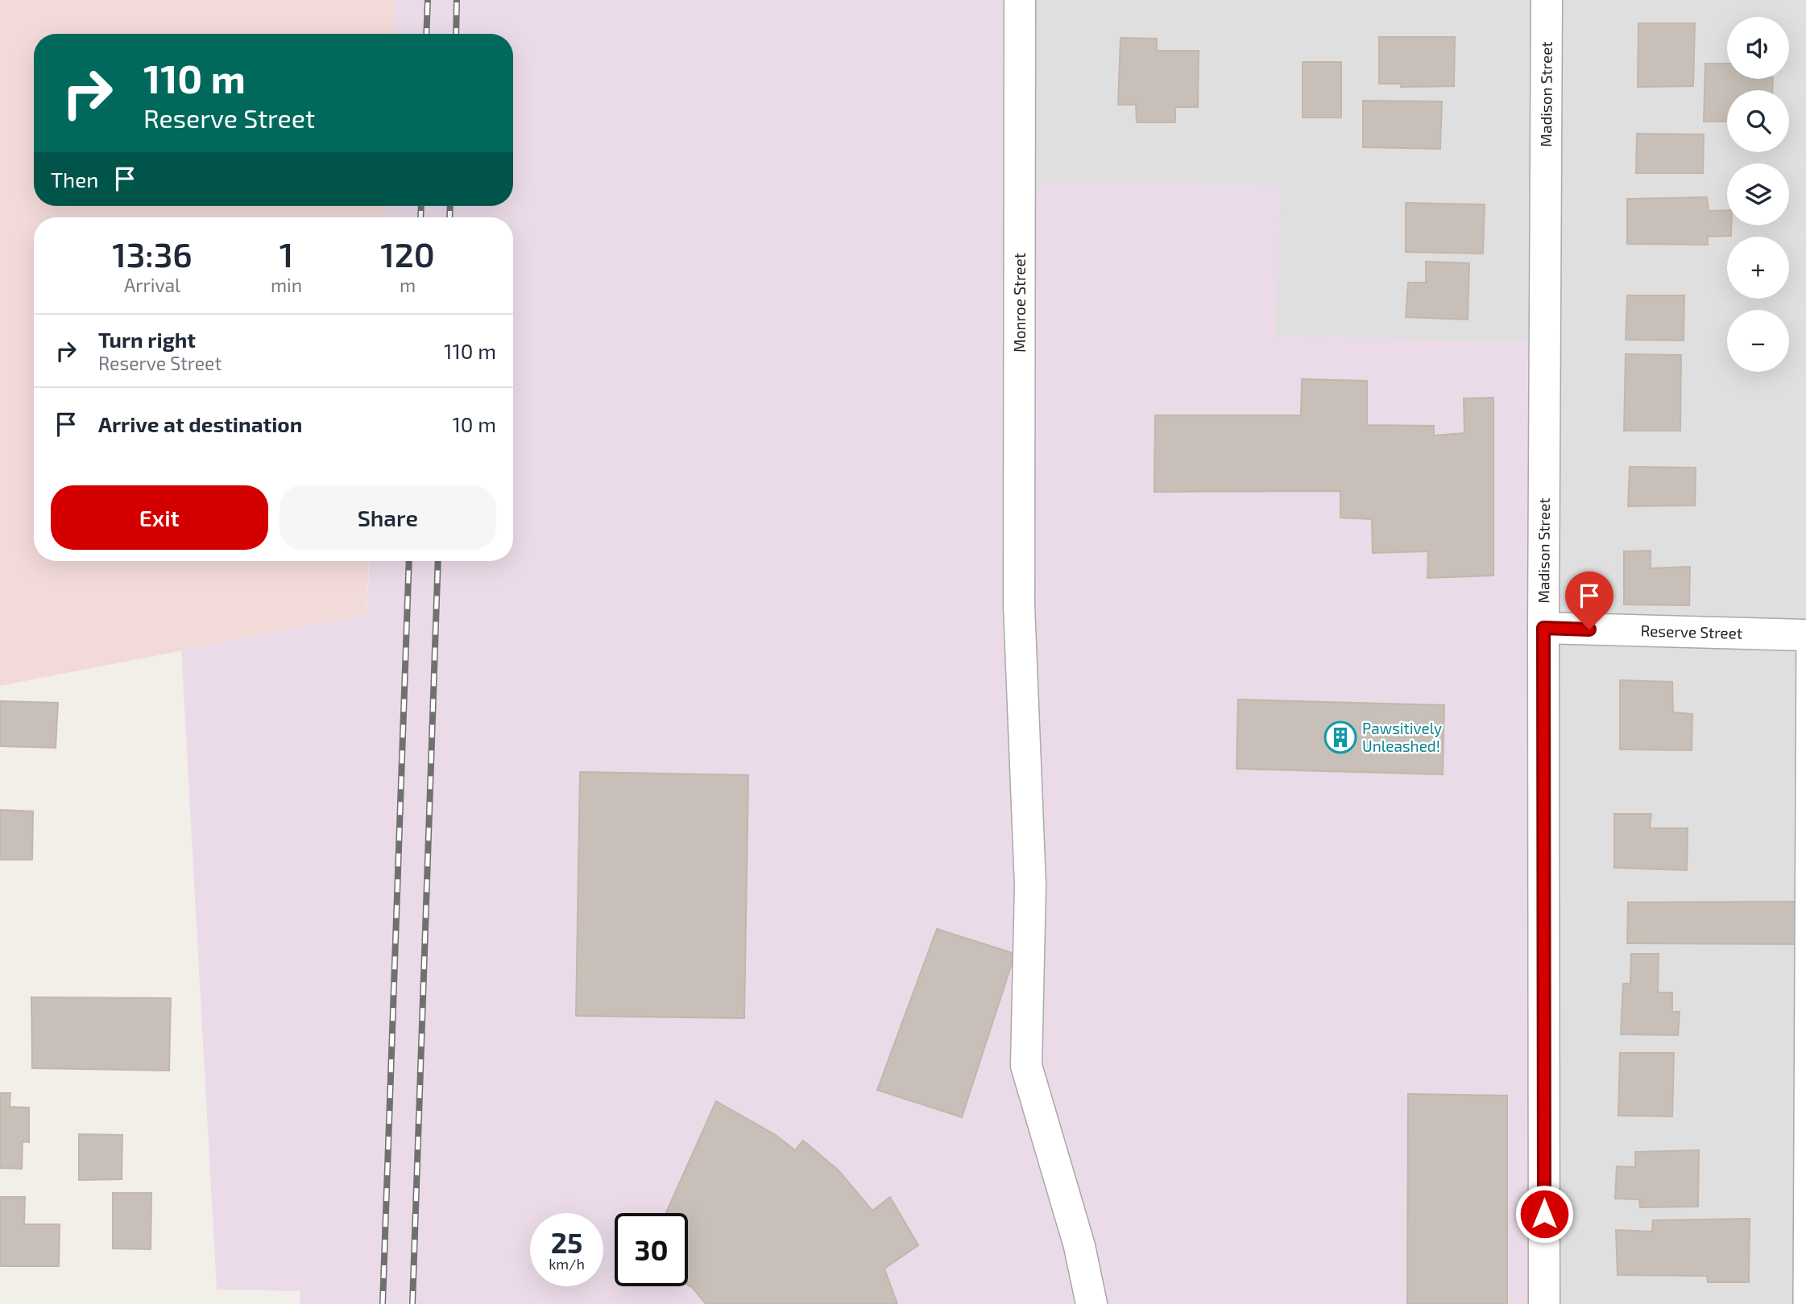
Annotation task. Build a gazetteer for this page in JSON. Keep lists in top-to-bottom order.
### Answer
{
  "streets": {
    "street": ["Madison Street", "Monroe Street", "Reserve Street"]
  },
  "crossings": [
    ["Madison Street", "Reserve Street"]
  ],
  "places": {
    "building": ["Pawsitively Unleashed!"]
  },
  "page": {
    "map_buttons": ["+", "−"],
    "turn": ["110 m", "Reserve Street"],
    "then": "Then",
    "eta": [
      "13:36",
      "Arrival",
      "1",
      "min",
      "120",
      "m"
    ],
    "list": [
      {
        "name": "Turn right",
        "note": "Reserve Street",
        "value": "110 m"
      },
      {
        "name": "Arrive at destination",
        "value": "10 m"
      }
    ],
    "buttons": ["Exit", "Share"],
    "speed": "25 km/h",
    "limit": "30"
  }
}
